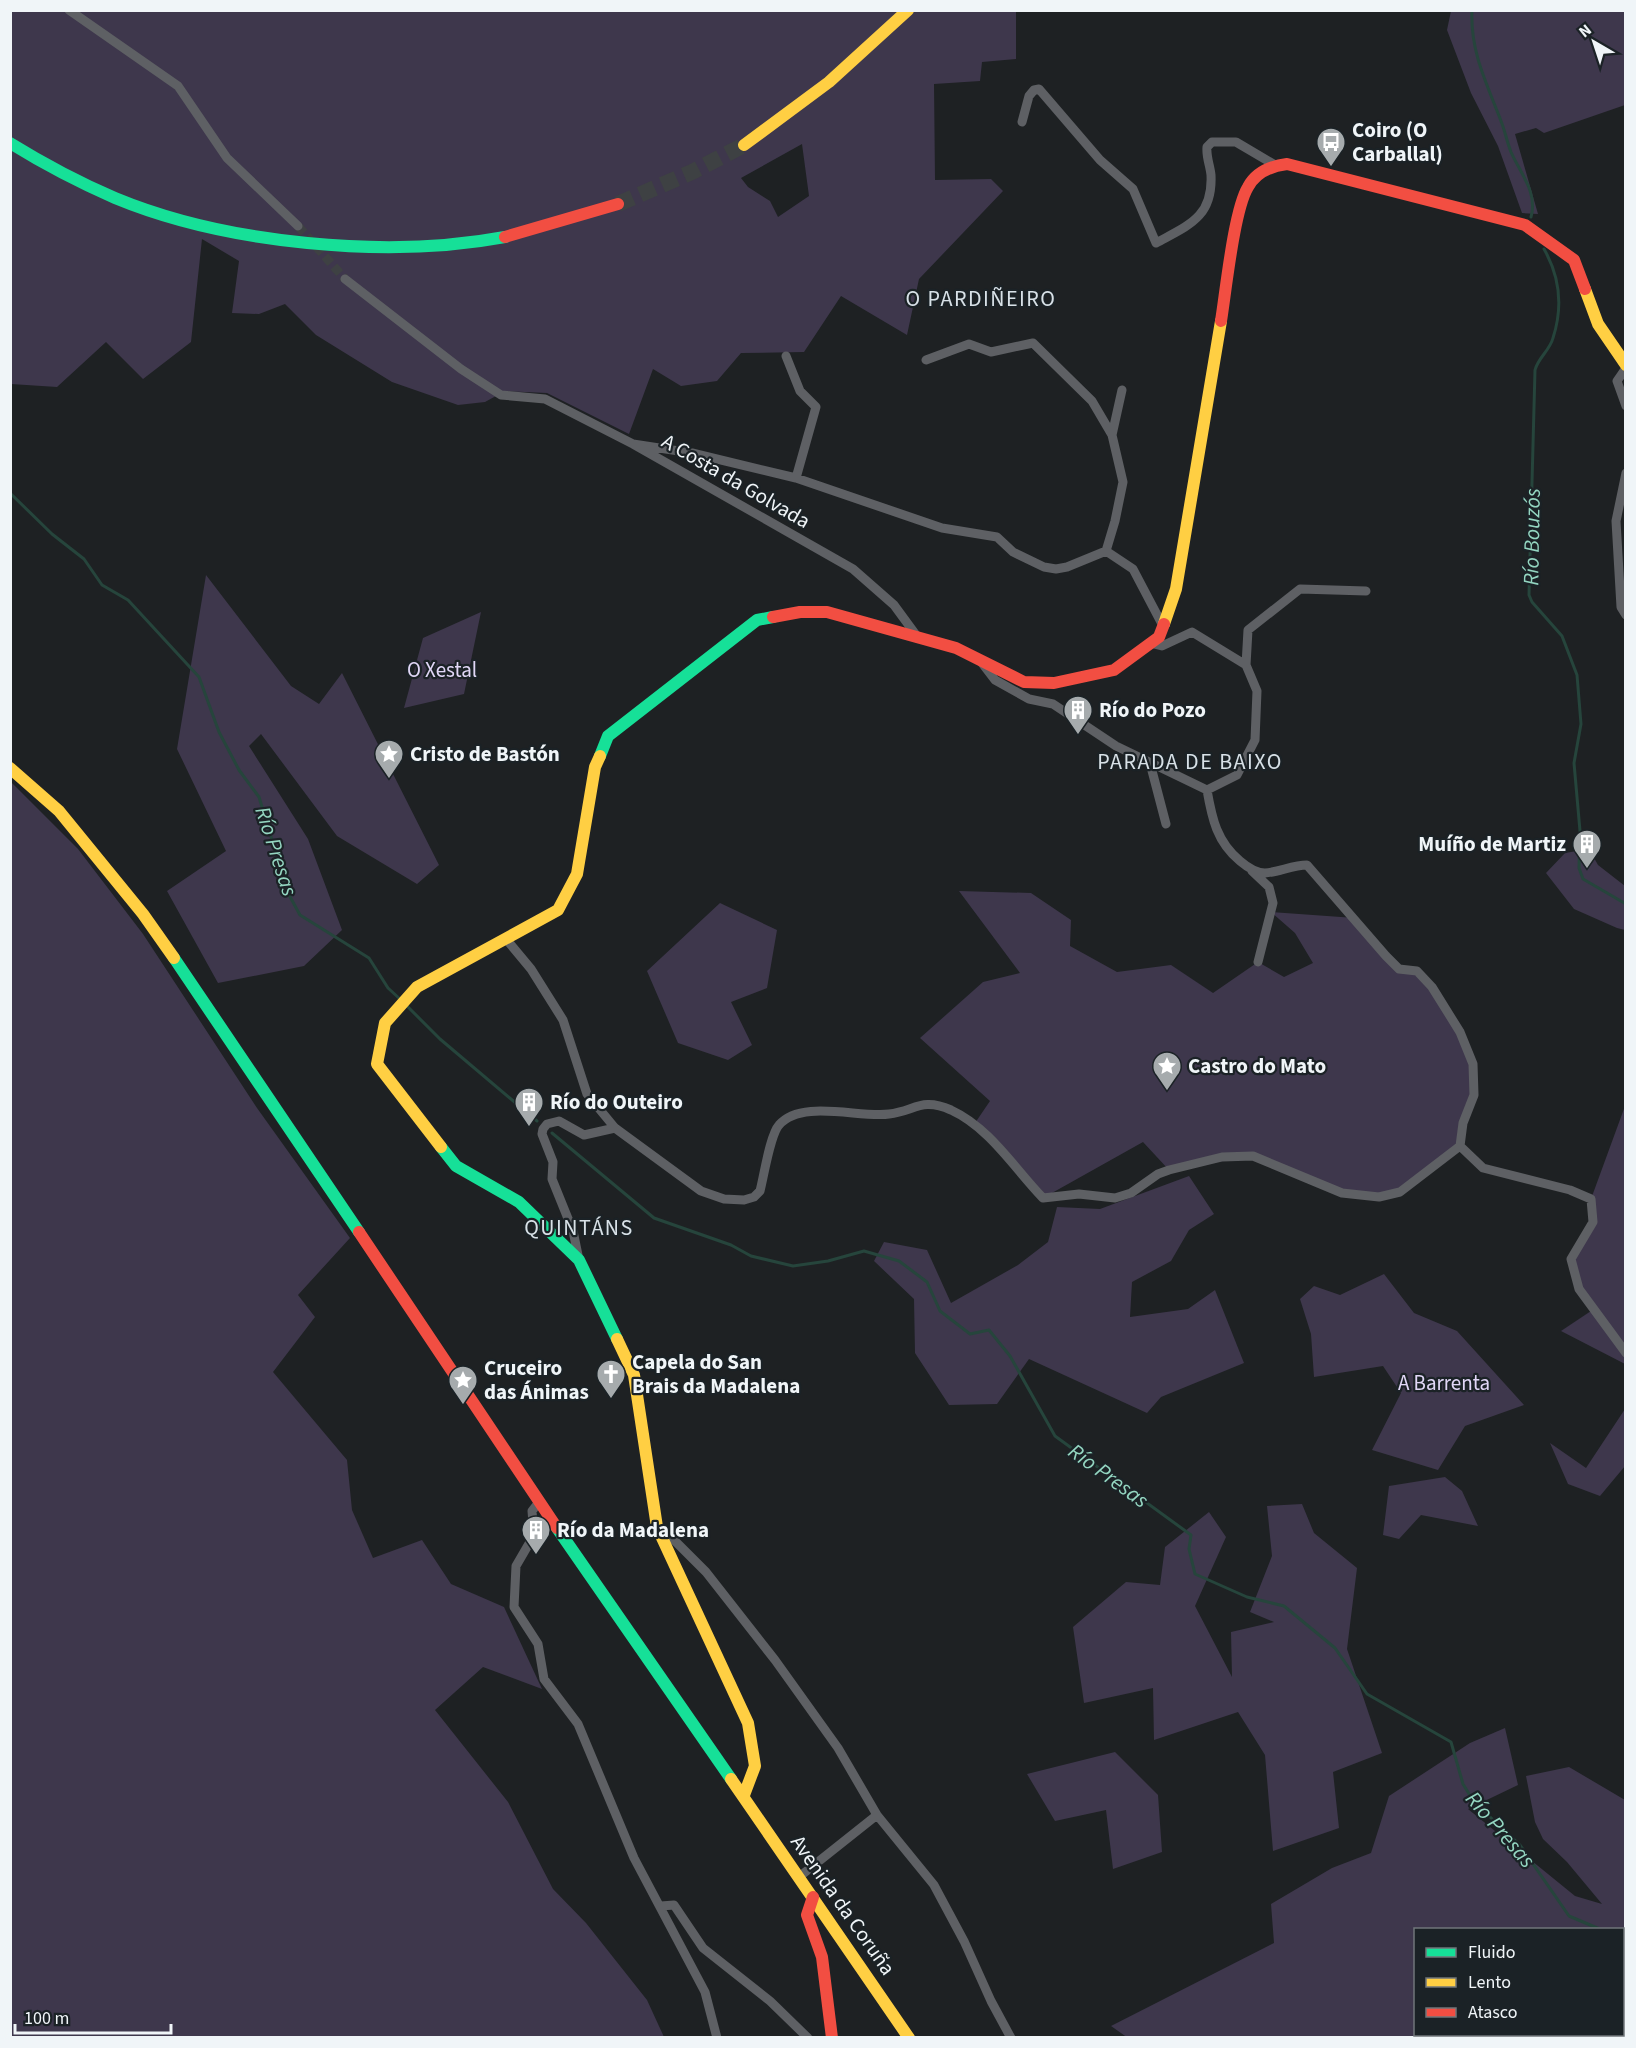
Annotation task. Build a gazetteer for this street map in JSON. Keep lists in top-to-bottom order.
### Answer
{
  "streets": {
    "main road": ["Avenida da Coruña"],
    "street": ["A Costa da Golvada"]
  },
  "districts": ["O PARDIÑEIRO", "PARADA DE BAIXO", "QUINTÁNS"],
  "water": ["Río Bouzós", "Río Presas"],
  "parks": ["O Xestal", "A Barrenta"],
  "places": {
    "bus stop": ["Coiro (O Carballal)"],
    "building": [
      "Río do Pozo",
      "Muíño de Martiz",
      "Río do Outeiro",
      "Río da Madalena"
    ],
    "place": ["Cristo de Bastón", "Castro do Mato", "Cruceiro das Ánimas"],
    "church": ["Capela do San Brais da Madalena"]
  },
  "legend": ["Fluido", "Lento", "Atasco"],
  "scale_bar": "100 m",
  "north": "top left"
}
